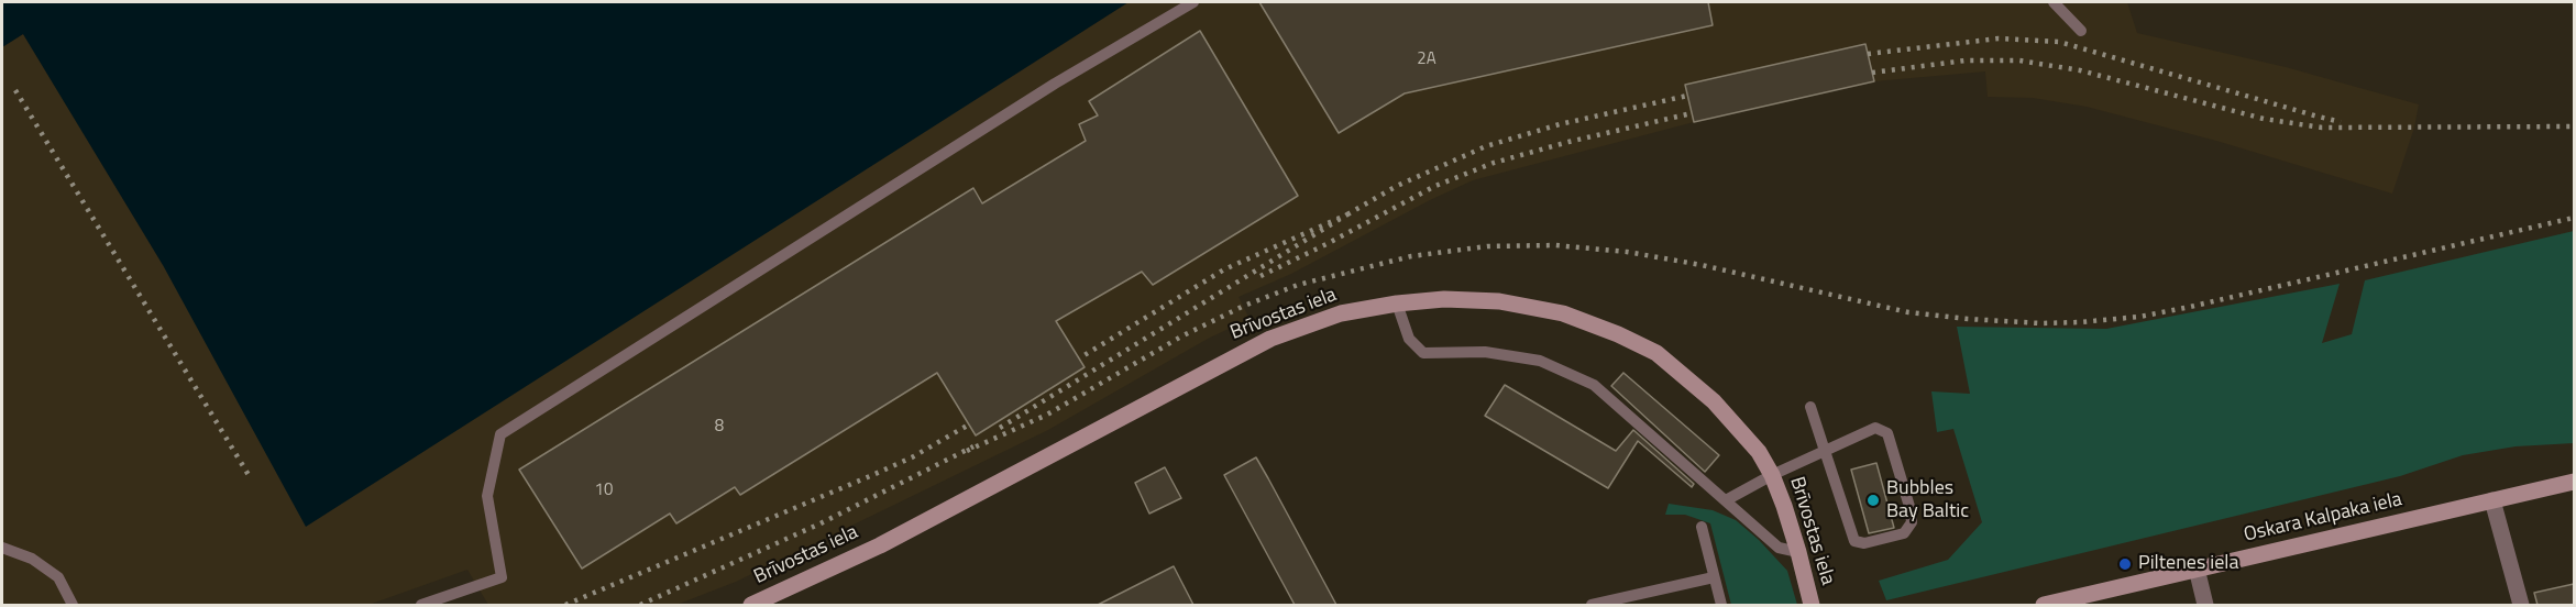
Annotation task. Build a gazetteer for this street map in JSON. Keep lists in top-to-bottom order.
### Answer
{
  "streets": {
    "street": ["Brīvostas iela", "Oskara Kalpaka iela"]
  },
  "places": ["Bubbles Bay Baltic", "Piltenes iela"],
  "house_numbers": ["2A", "8", "10"]
}
